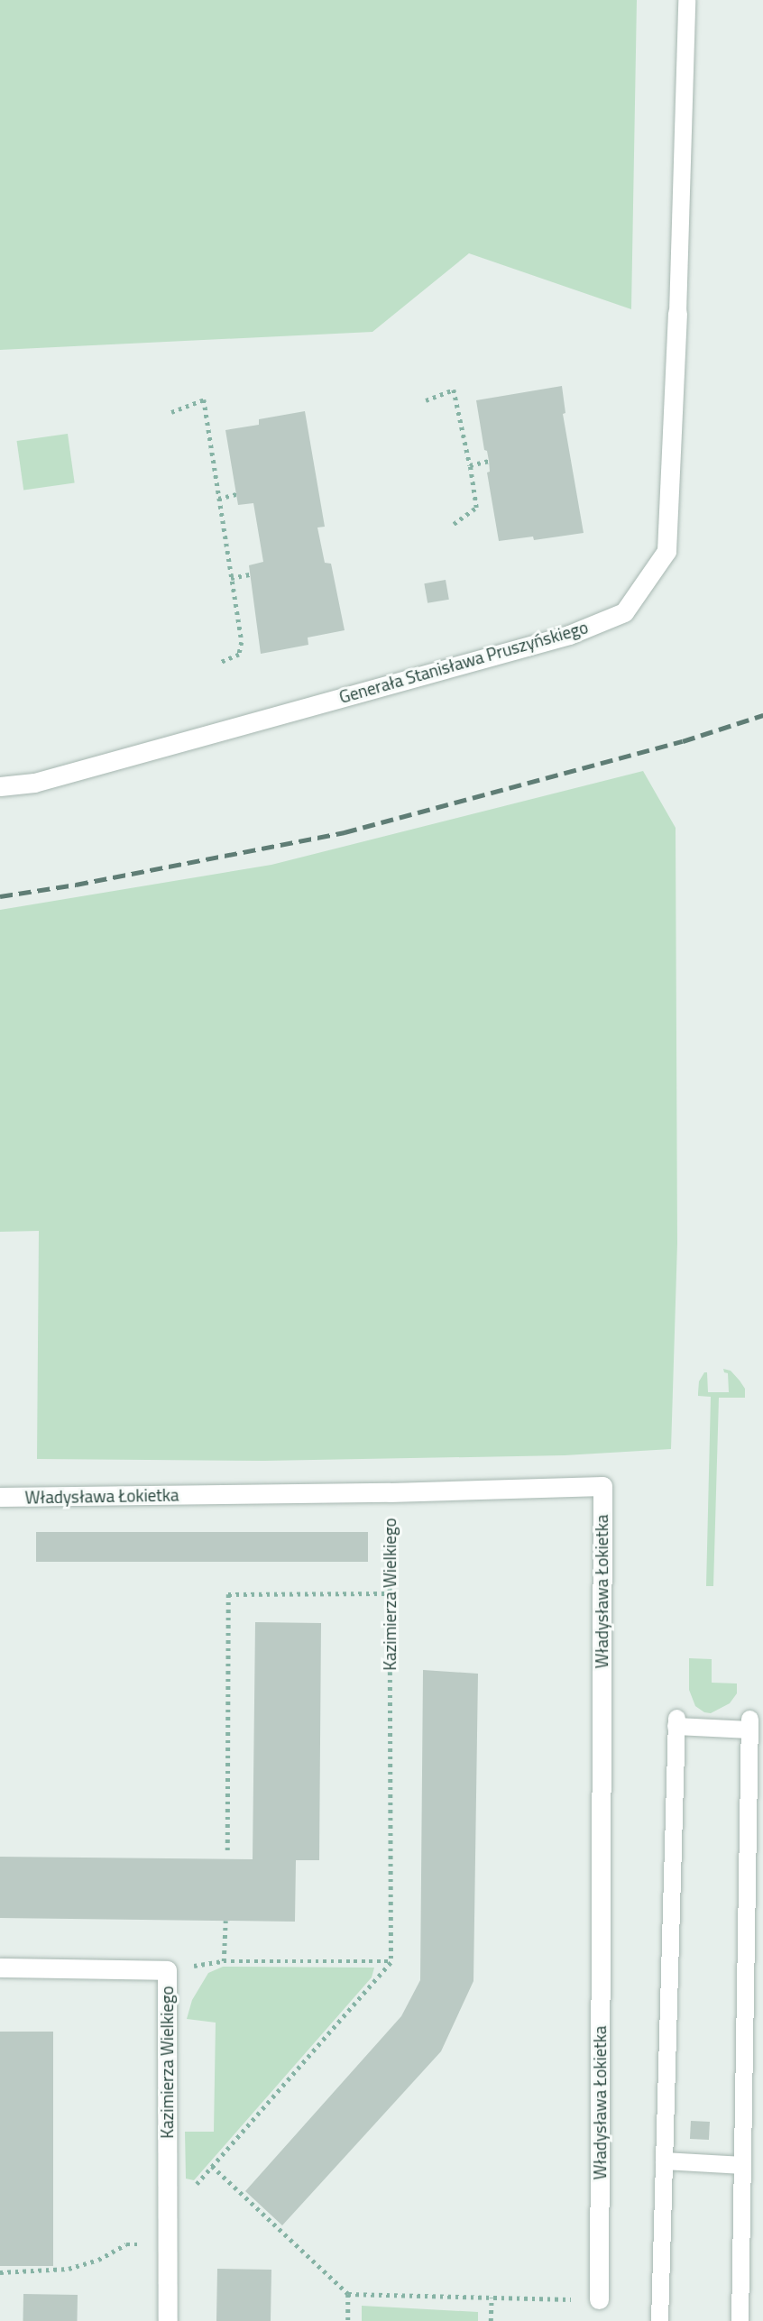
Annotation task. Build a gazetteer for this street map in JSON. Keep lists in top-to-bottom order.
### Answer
{
  "streets": {
    "street": ["Generała Stanisława Pruszyńskiego", "Władysława Łokietka", "Kazimierza Wielkiego"]
  },
  "crossings": [
    ["Władysława Łokietka", "Kazimierza Wielkiego"]
  ]
}
